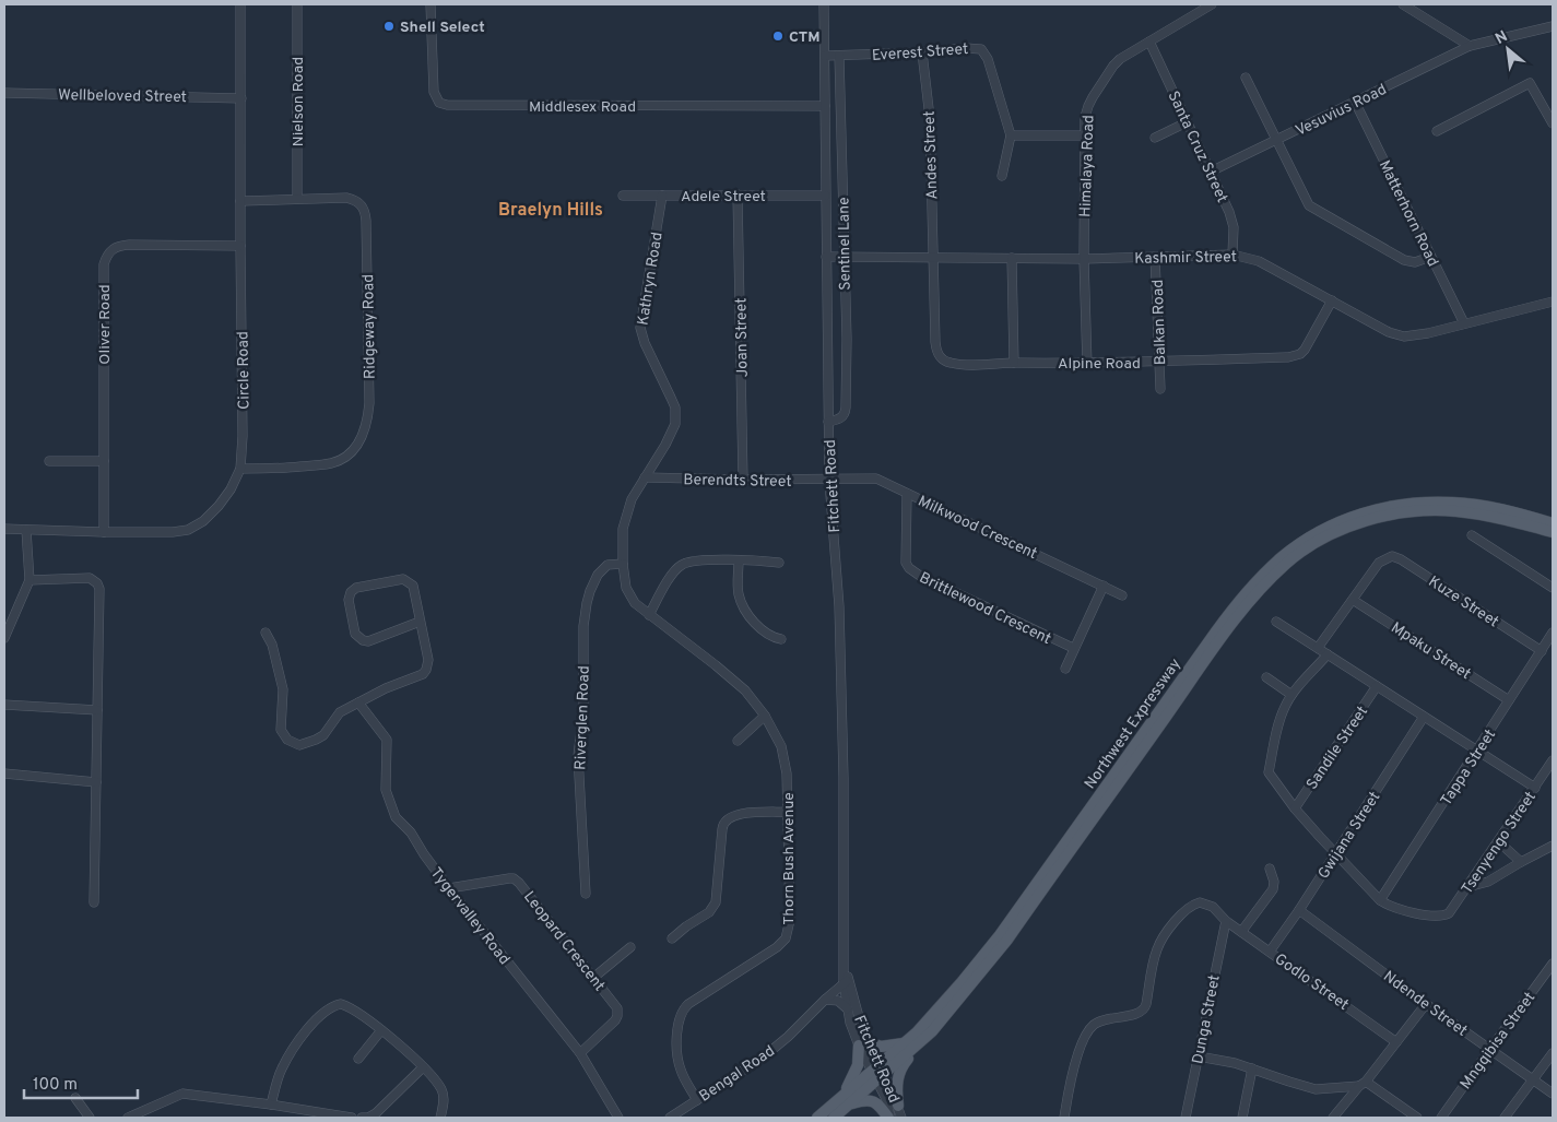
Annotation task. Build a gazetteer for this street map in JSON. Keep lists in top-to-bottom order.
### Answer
{
  "streets": {
    "main road": ["Northwest Expressway"],
    "street": [
      "Everest Street",
      "Wellbeloved Street",
      "Nielson Road",
      "Middlesex Road",
      "Vesuvius Road",
      "Santa Cruz Street",
      "Andes Street",
      "Himalaya Road",
      "Adele Street",
      "Matterhorn Road",
      "Sentinel Lane",
      "Kashmir Street",
      "Kathryn Road",
      "Balkan Road",
      "Oliver Road",
      "Ridgeway Road",
      "Joan Street",
      "Alpine Road",
      "Circle Road",
      "Berendts Street",
      "Fitchett Road",
      "Milkwood Crescent",
      "Kuze Street",
      "Brittlewood Crescent",
      "Mpaku Street",
      "Riverglen Road",
      "Sandile Street",
      "Tappa Street",
      "Gwijana Street",
      "Tsenyengo Street",
      "Thorn Bush Avenue",
      "Tygervalley Road",
      "Leopard Crescent",
      "Godlo Street",
      "Ndende Street",
      "Dunga Street",
      "Mngqibisa Street",
      "Bengal Road"
    ]
  },
  "crossings": [
    ["Everest Street", "Andes Street"],
    ["Everest Street", "Sentinel Lane"],
    ["Everest Street", "Fitchett Road"],
    ["Wellbeloved Street", "Circle Road"],
    ["Nielson Road", "Ridgeway Road"],
    ["Middlesex Road", "Fitchett Road"],
    ["Vesuvius Road", "Santa Cruz Street"],
    ["Vesuvius Road", "Matterhorn Road"],
    ["Santa Cruz Street", "Himalaya Road"],
    ["Santa Cruz Street", "Kashmir Street"],
    ["Andes Street", "Kashmir Street"],
    ["Andes Street", "Alpine Road"],
    ["Himalaya Road", "Kashmir Street"],
    ["Himalaya Road", "Alpine Road"],
    ["Adele Street", "Kathryn Road"],
    ["Adele Street", "Joan Street"],
    ["Adele Street", "Fitchett Road"],
    ["Matterhorn Road", "Kashmir Street"],
    ["Sentinel Lane", "Kashmir Street"],
    ["Sentinel Lane", "Fitchett Road"],
    ["Kashmir Street", "Balkan Road"],
    ["Kashmir Street", "Alpine Road"],
    ["Kashmir Street", "Fitchett Road"],
    ["Kathryn Road", "Berendts Street"],
    ["Kathryn Road", "Riverglen Road"],
    ["Kathryn Road", "Thorn Bush Avenue"],
    ["Balkan Road", "Alpine Road"],
    ["Oliver Road", "Circle Road"],
    ["Ridgeway Road", "Circle Road"],
    ["Joan Street", "Berendts Street"],
    ["Berendts Street", "Fitchett Road"],
    ["Berendts Street", "Milkwood Crescent"],
    ["Fitchett Road", "Milkwood Crescent"],
    ["Fitchett Road", "Northwest Expressway"],
    ["Fitchett Road", "Bengal Road"],
    ["Milkwood Crescent", "Brittlewood Crescent"],
    ["Kuze Street", "Mpaku Street"],
    ["Kuze Street", "Tappa Street"],
    ["Mpaku Street", "Tappa Street"],
    ["Riverglen Road", "Thorn Bush Avenue"],
    ["Tappa Street", "Tsenyengo Street"],
    ["Gwijana Street", "Godlo Street"],
    ["Gwijana Street", "Ndende Street"],
    ["Thorn Bush Avenue", "Bengal Road"],
    ["Tygervalley Road", "Leopard Crescent"],
    ["Godlo Street", "Dunga Street"],
    ["Ndende Street", "Mngqibisa Street"]
  ],
  "districts": ["Braelyn Hills"],
  "places": ["Shell Select", "CTM"],
  "scale_bar": "100 m",
  "north": "top left"
}
